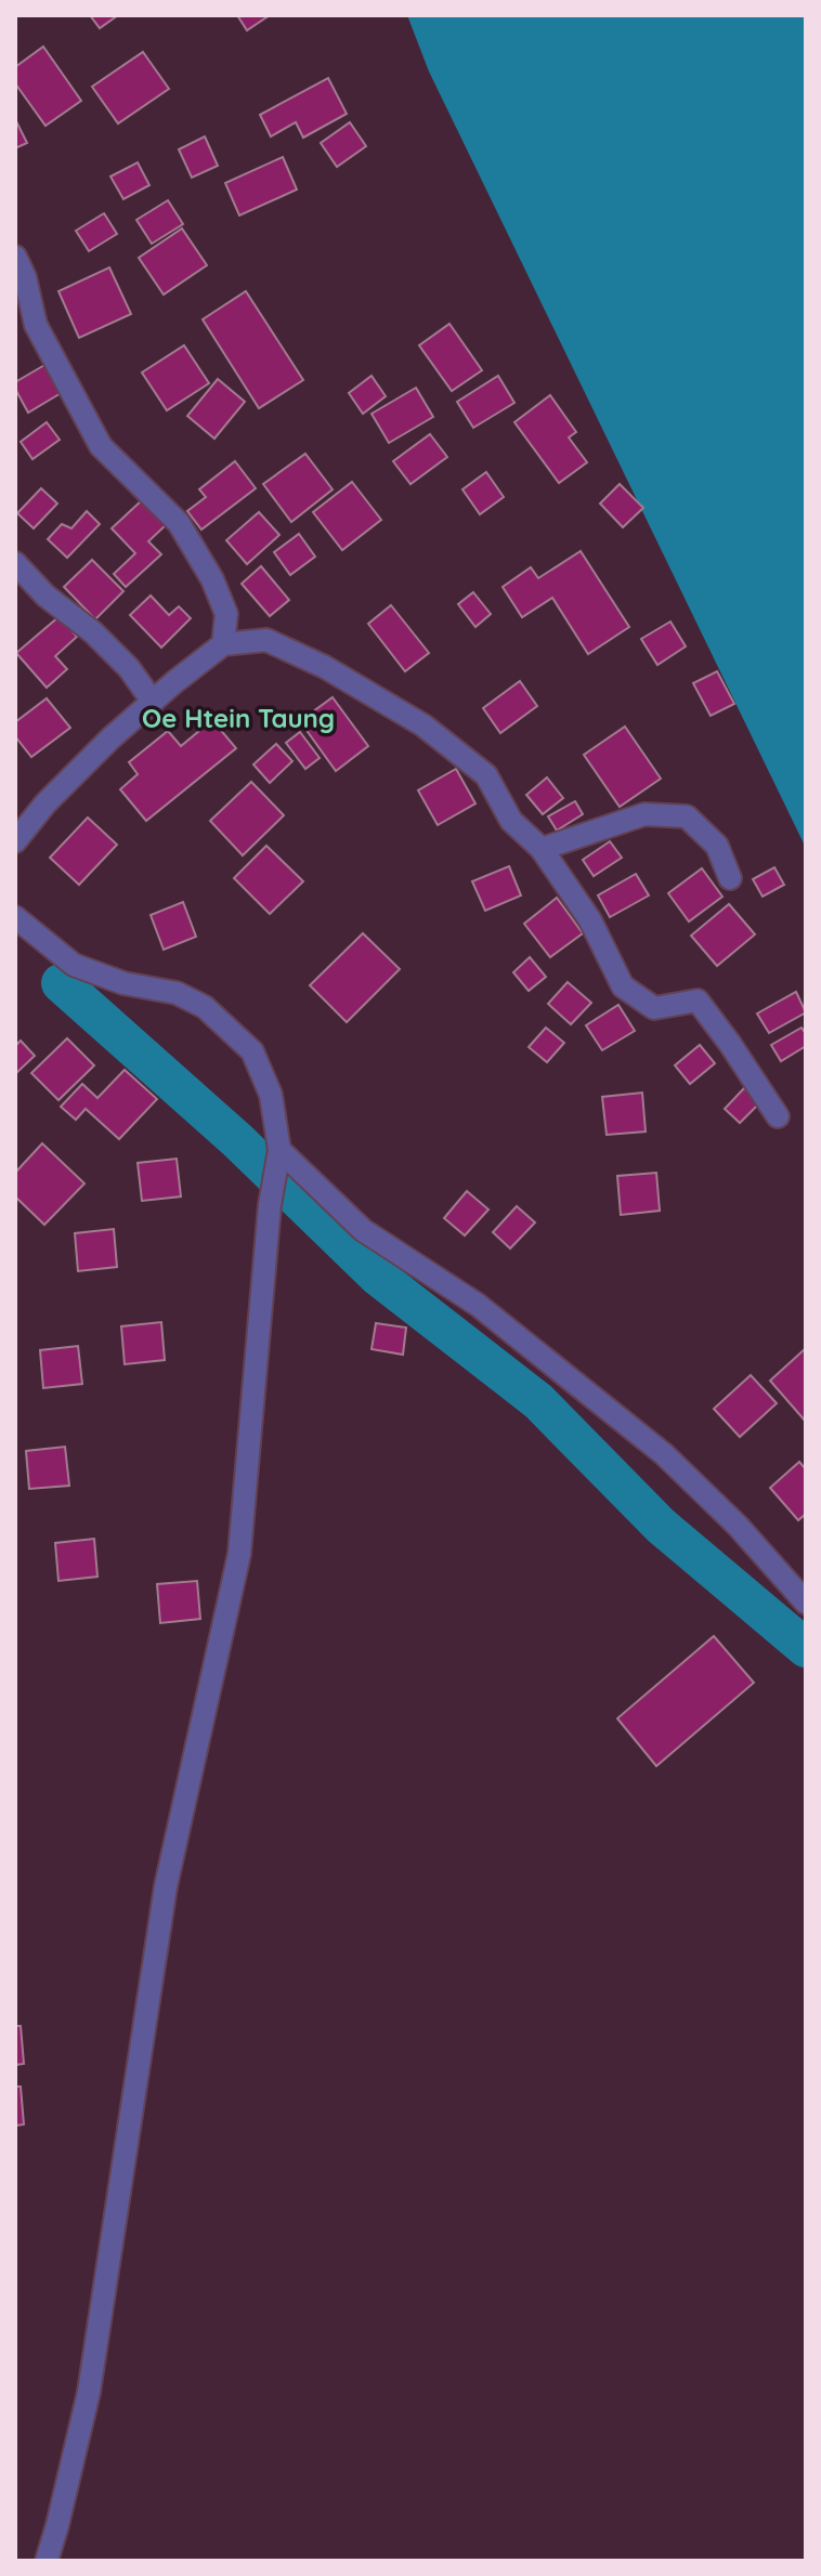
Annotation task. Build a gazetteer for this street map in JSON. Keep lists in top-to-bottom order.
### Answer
{
  "districts": ["Oe Htein Taung"]
}
